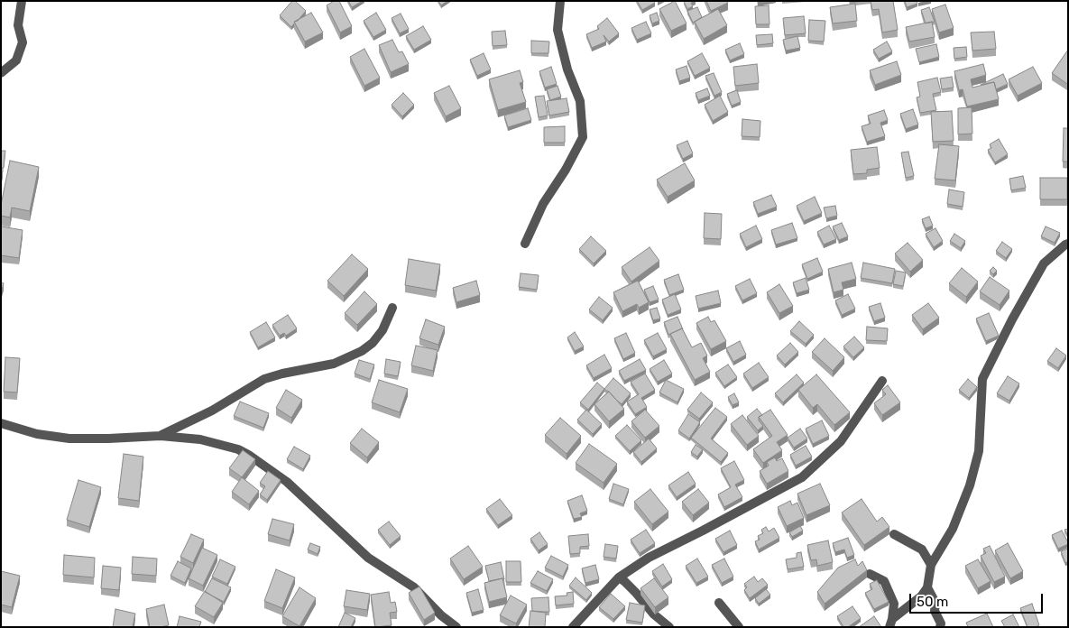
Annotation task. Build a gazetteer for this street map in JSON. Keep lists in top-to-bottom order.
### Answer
{
  "scale_bar": "50 m"
}
